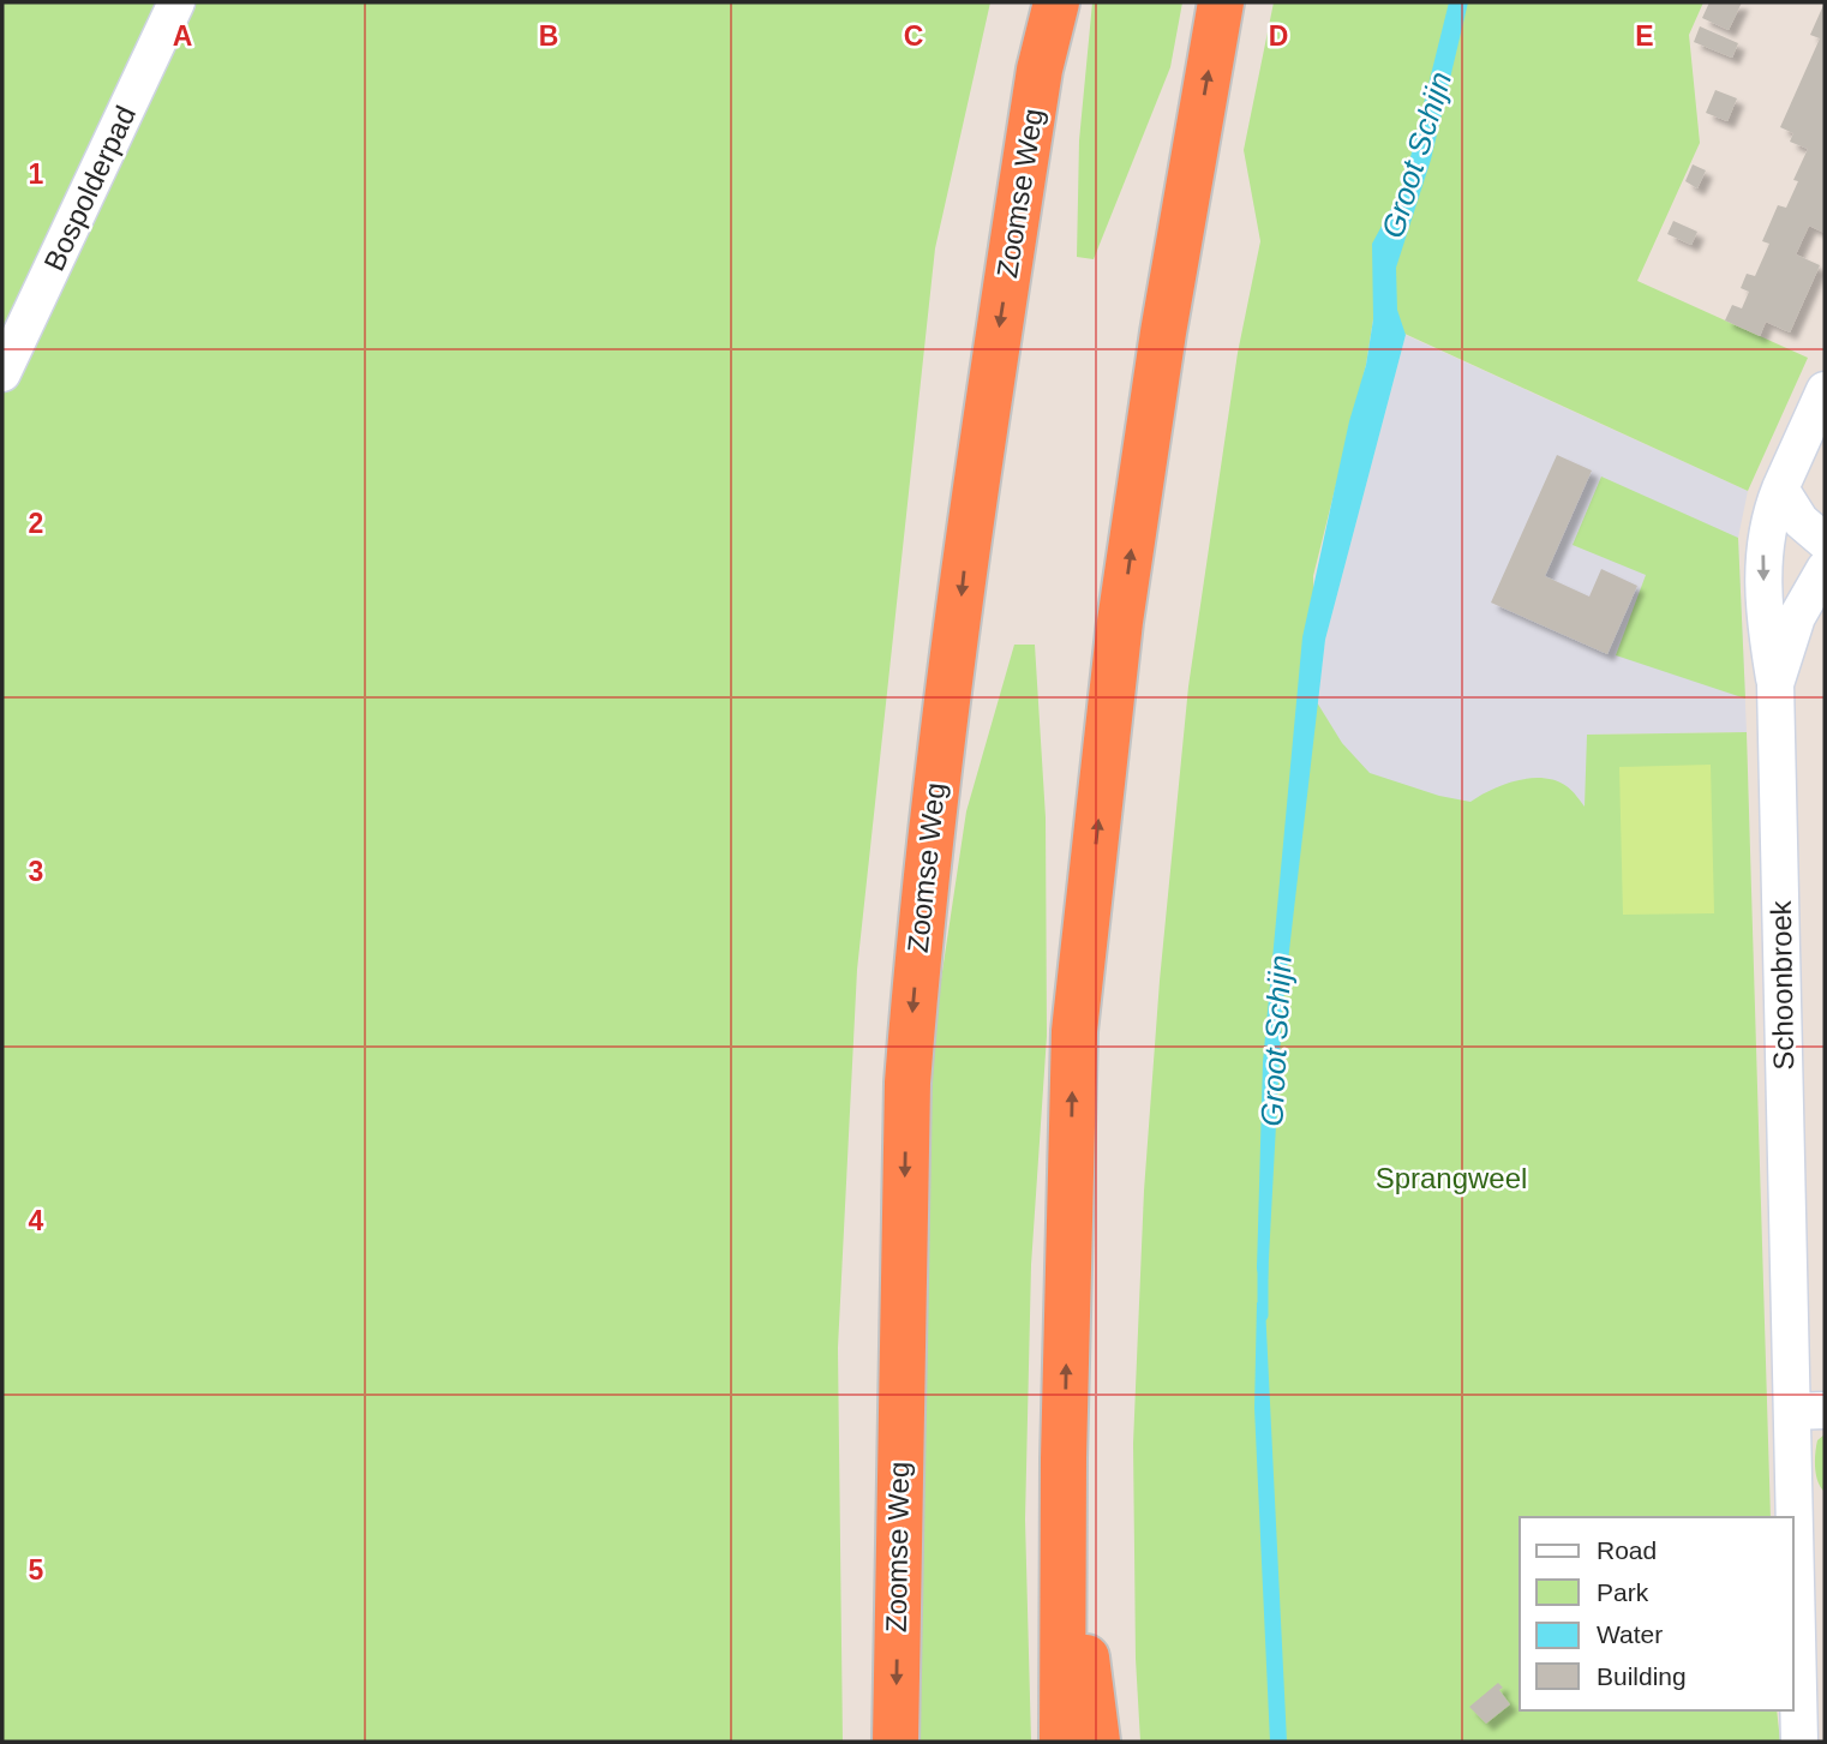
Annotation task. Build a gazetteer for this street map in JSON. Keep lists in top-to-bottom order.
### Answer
{
  "streets": {
    "highway": ["Zoomse Weg"],
    "street": ["Bospolderpad", "Schoonbroek"]
  },
  "water": ["Groot Schijn"],
  "parks": ["Sprangweel"],
  "legend": [
    "Road",
    "Park",
    "Water",
    "Building"
  ],
  "grid": {
    "columns": [
      "A",
      "B",
      "C",
      "D",
      "E"
    ],
    "rows": [
      "1",
      "2",
      "3",
      "4",
      "5"
    ]
  }
}
